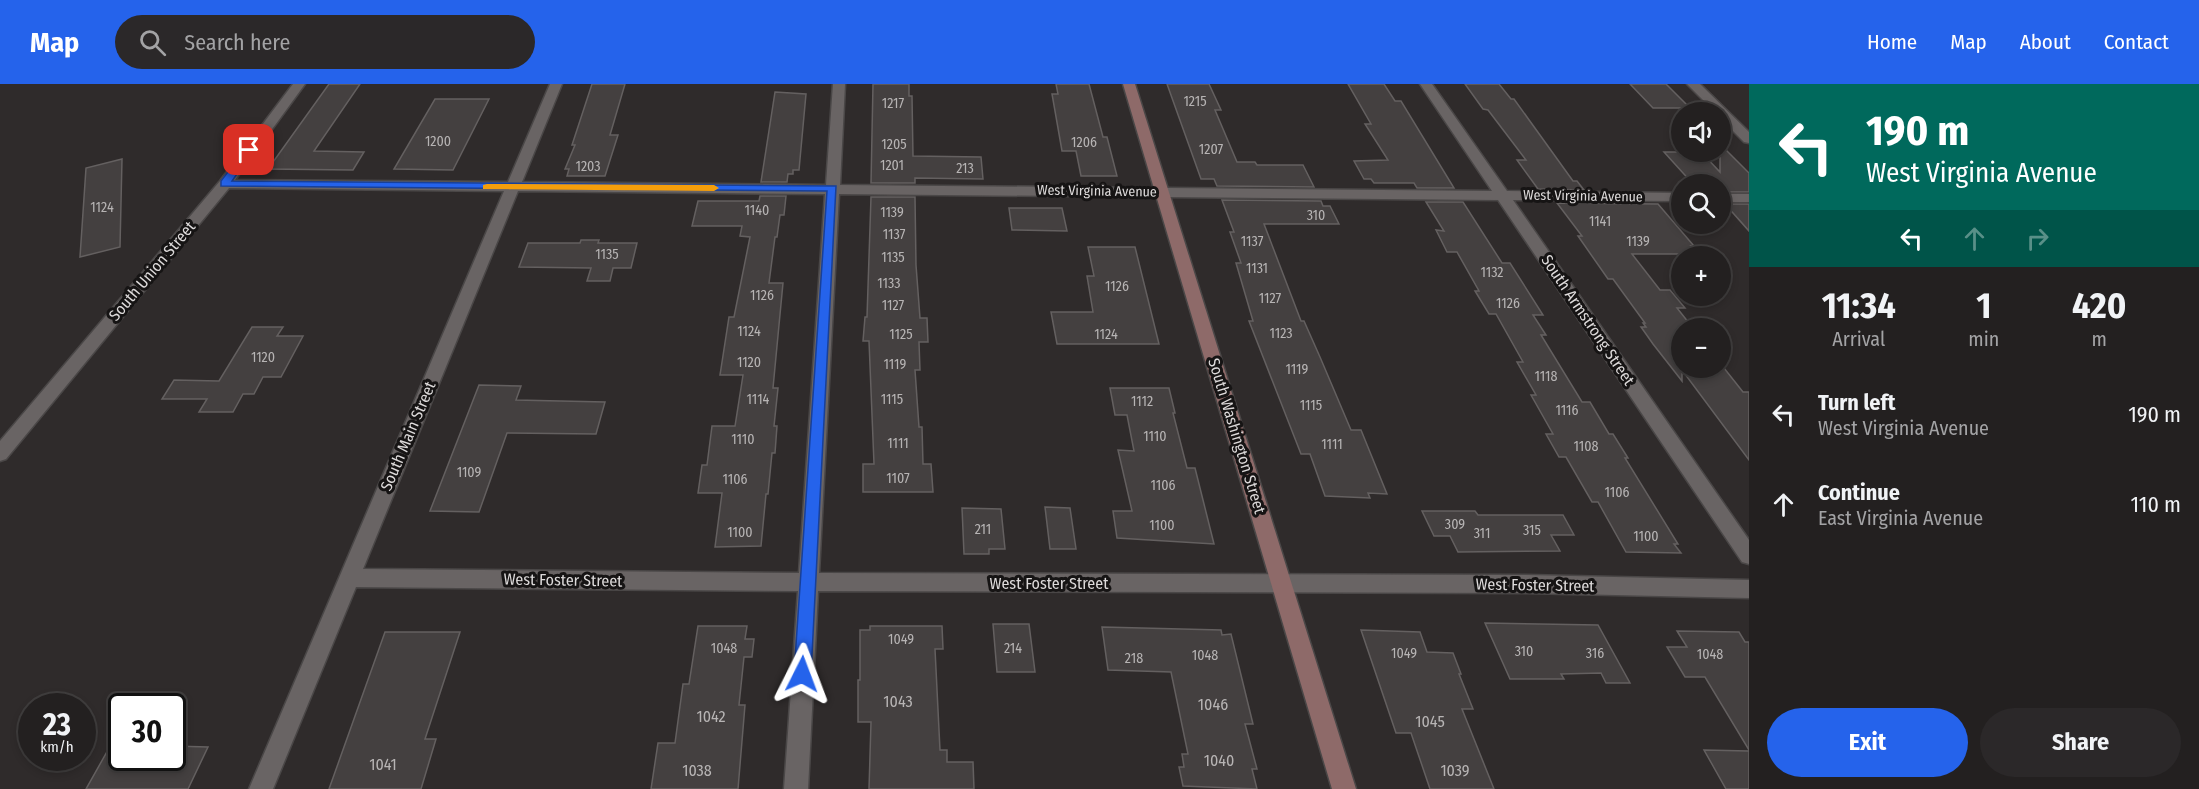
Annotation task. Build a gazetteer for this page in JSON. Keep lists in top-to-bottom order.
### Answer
{
  "streets": {
    "main road": ["South Washington Street"],
    "street": [
      "West Virginia Avenue",
      "South Union Street",
      "South Armstrong Street",
      "South Main Street",
      "West Foster Street"
    ]
  },
  "crossings": [
    ["West Virginia Avenue", "South Union Street"],
    ["West Virginia Avenue", "South Armstrong Street"],
    ["West Virginia Avenue", "South Main Street"],
    ["West Virginia Avenue", "South Washington Street"],
    ["South Main Street", "West Foster Street"],
    ["South Washington Street", "West Foster Street"]
  ],
  "house_numbers": [
    "1215",
    "1217",
    "1200",
    "1206",
    "1205",
    "1207",
    "1201",
    "1203",
    "213",
    "1124",
    "1140",
    "1139",
    "310",
    "1141",
    "1137",
    "1137",
    "1139",
    "1135",
    "1135",
    "1131",
    "1132",
    "1133",
    "1126",
    "1126",
    "1127",
    "1126",
    "1127",
    "1124",
    "1123",
    "1125",
    "1124",
    "1120",
    "1120",
    "1119",
    "1119",
    "1118",
    "1114",
    "1115",
    "1112",
    "1115",
    "1116",
    "1110",
    "1110",
    "1111",
    "1111",
    "1108",
    "1109",
    "1107",
    "1106",
    "1106",
    "1106",
    "309",
    "1100",
    "211",
    "315",
    "1100",
    "311",
    "1100",
    "1049",
    "1048",
    "214",
    "310",
    "1049",
    "316",
    "1048",
    "1048",
    "218",
    "1043",
    "1046",
    "1042",
    "1045",
    "1040",
    "1041",
    "1038",
    "1039"
  ],
  "page": {
    "header": "Map",
    "search": "Search here",
    "nav": [
      "Home",
      "Map",
      "About",
      "Contact"
    ],
    "turn": ["190 m", "West Virginia Avenue"],
    "map_buttons": ["+", "−"],
    "eta": [
      "11:34",
      "Arrival",
      "1",
      "min",
      "420",
      "m"
    ],
    "list": [
      {
        "name": "Turn left",
        "note": "West Virginia Avenue",
        "value": "190 m"
      },
      {
        "name": "Continue",
        "note": "East Virginia Avenue",
        "value": "110 m"
      }
    ],
    "speed": "23 km/h",
    "limit": "30",
    "buttons": ["Exit", "Share"]
  }
}
